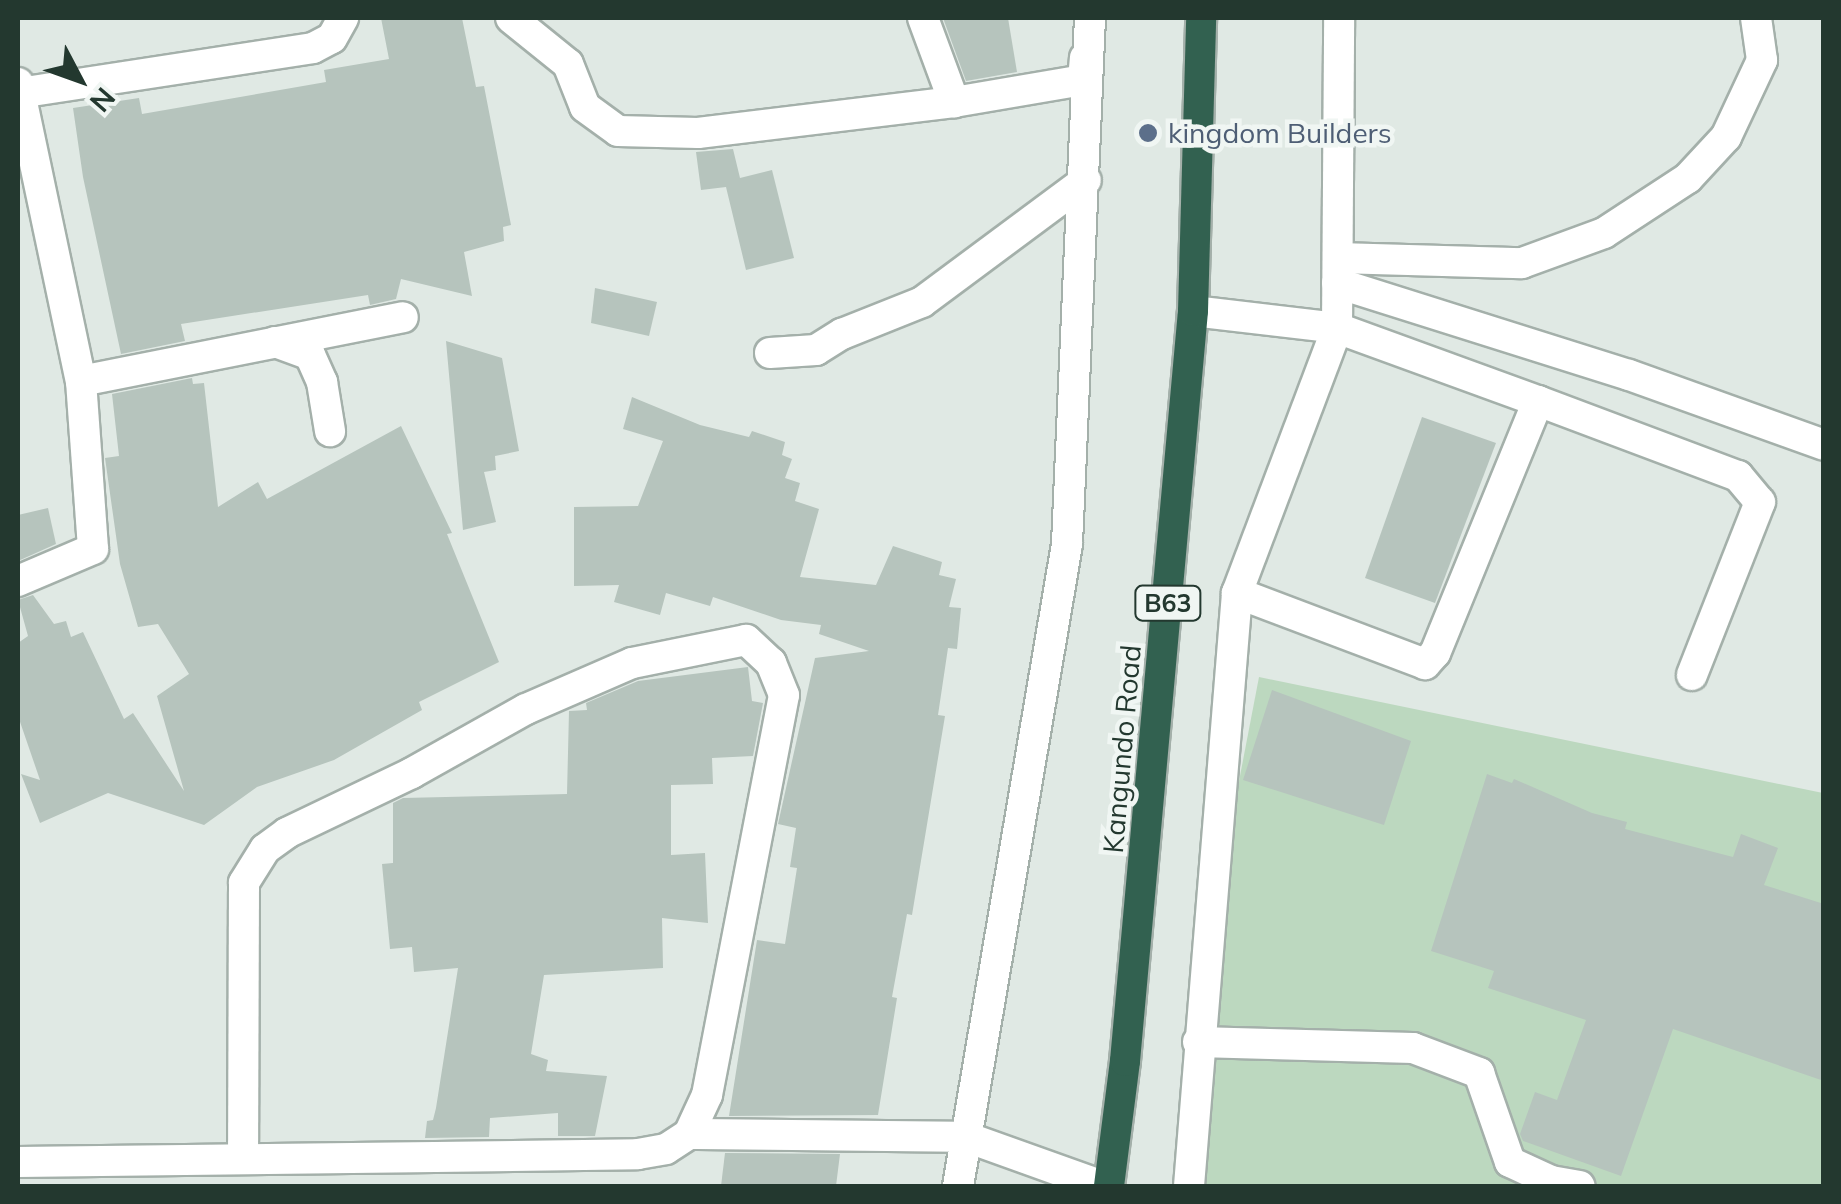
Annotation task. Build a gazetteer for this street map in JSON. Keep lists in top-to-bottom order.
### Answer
{
  "streets": {
    "highway": ["B63", "Kangundo Road"]
  },
  "places": ["kingdom Builders"],
  "north": "bottom right"
}
